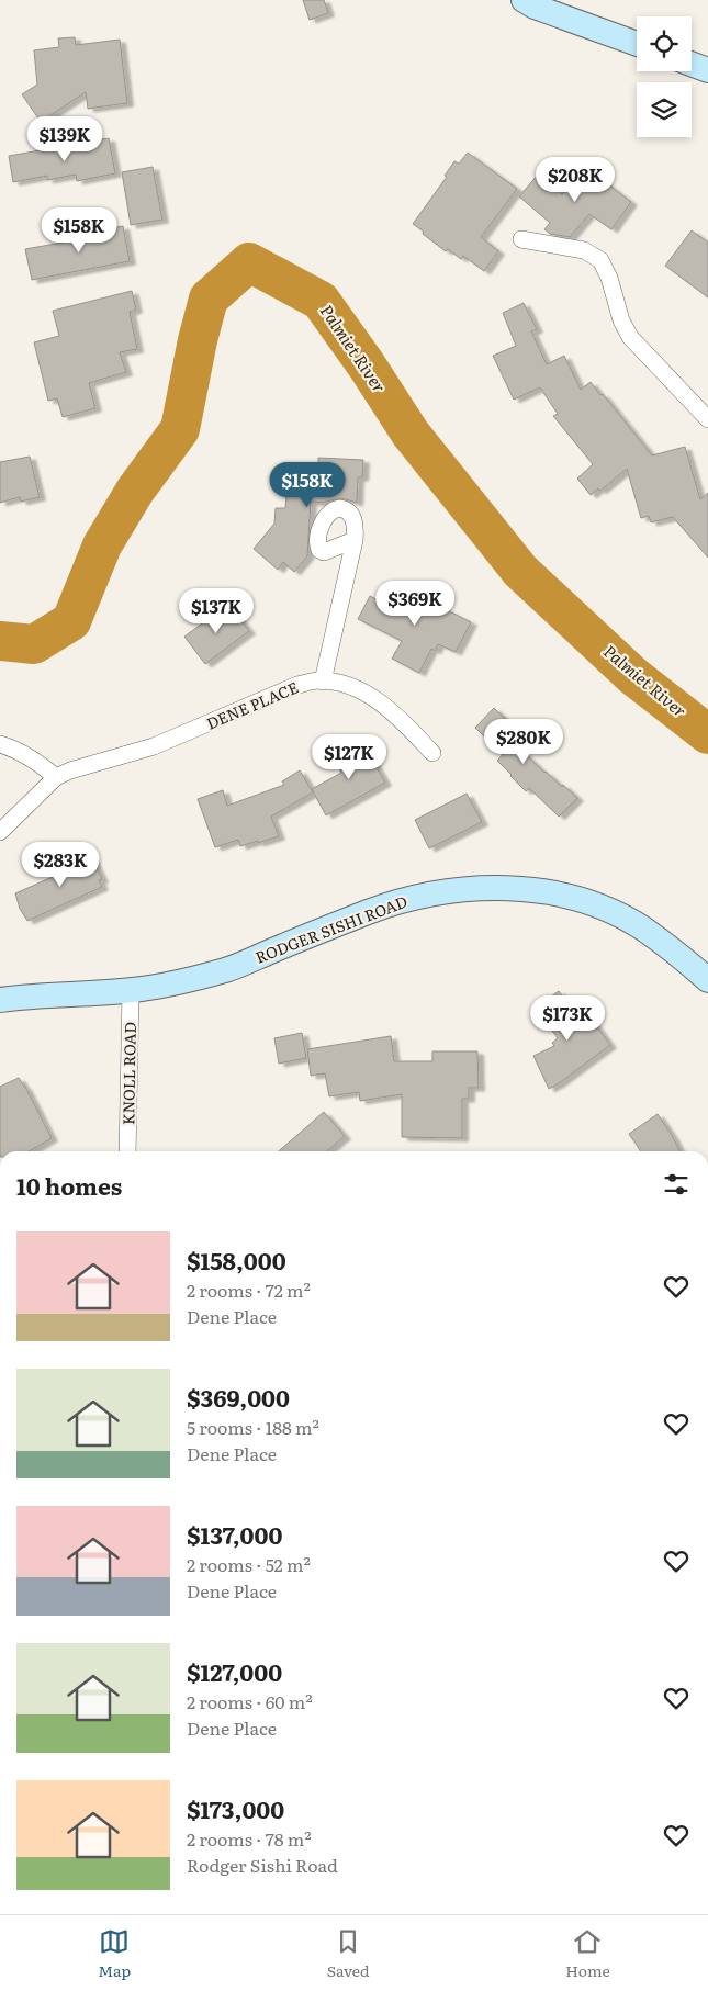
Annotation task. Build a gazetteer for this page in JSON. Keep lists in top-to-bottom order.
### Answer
{
  "streets": {
    "main road": ["RODGER SISHI ROAD"],
    "street": ["DENE PLACE", "KNOLL ROAD"]
  },
  "crossings": [
    ["RODGER SISHI ROAD", "KNOLL ROAD"]
  ],
  "water": ["Palmiet River"],
  "page": {
    "price": [
      "$139K",
      "$208K",
      "$158K",
      "$158K",
      "$369K",
      "$137K",
      "$280K",
      "$127K",
      "$283K",
      "$173K"
    ],
    "heading": "10 homes",
    "list": [
      {
        "name": "$158,000",
        "note": "2 rooms · 72 m² · Dene Place"
      },
      {
        "name": "$369,000",
        "note": "5 rooms · 188 m² · Dene Place"
      },
      {
        "name": "$137,000",
        "note": "2 rooms · 52 m² · Dene Place"
      },
      {
        "name": "$127,000",
        "note": "2 rooms · 60 m² · Dene Place"
      },
      {
        "name": "$173,000",
        "note": "2 rooms · 78 m² · Rodger Sishi Road"
      }
    ],
    "tabs": ["Map", "Saved", "Home"]
  }
}
